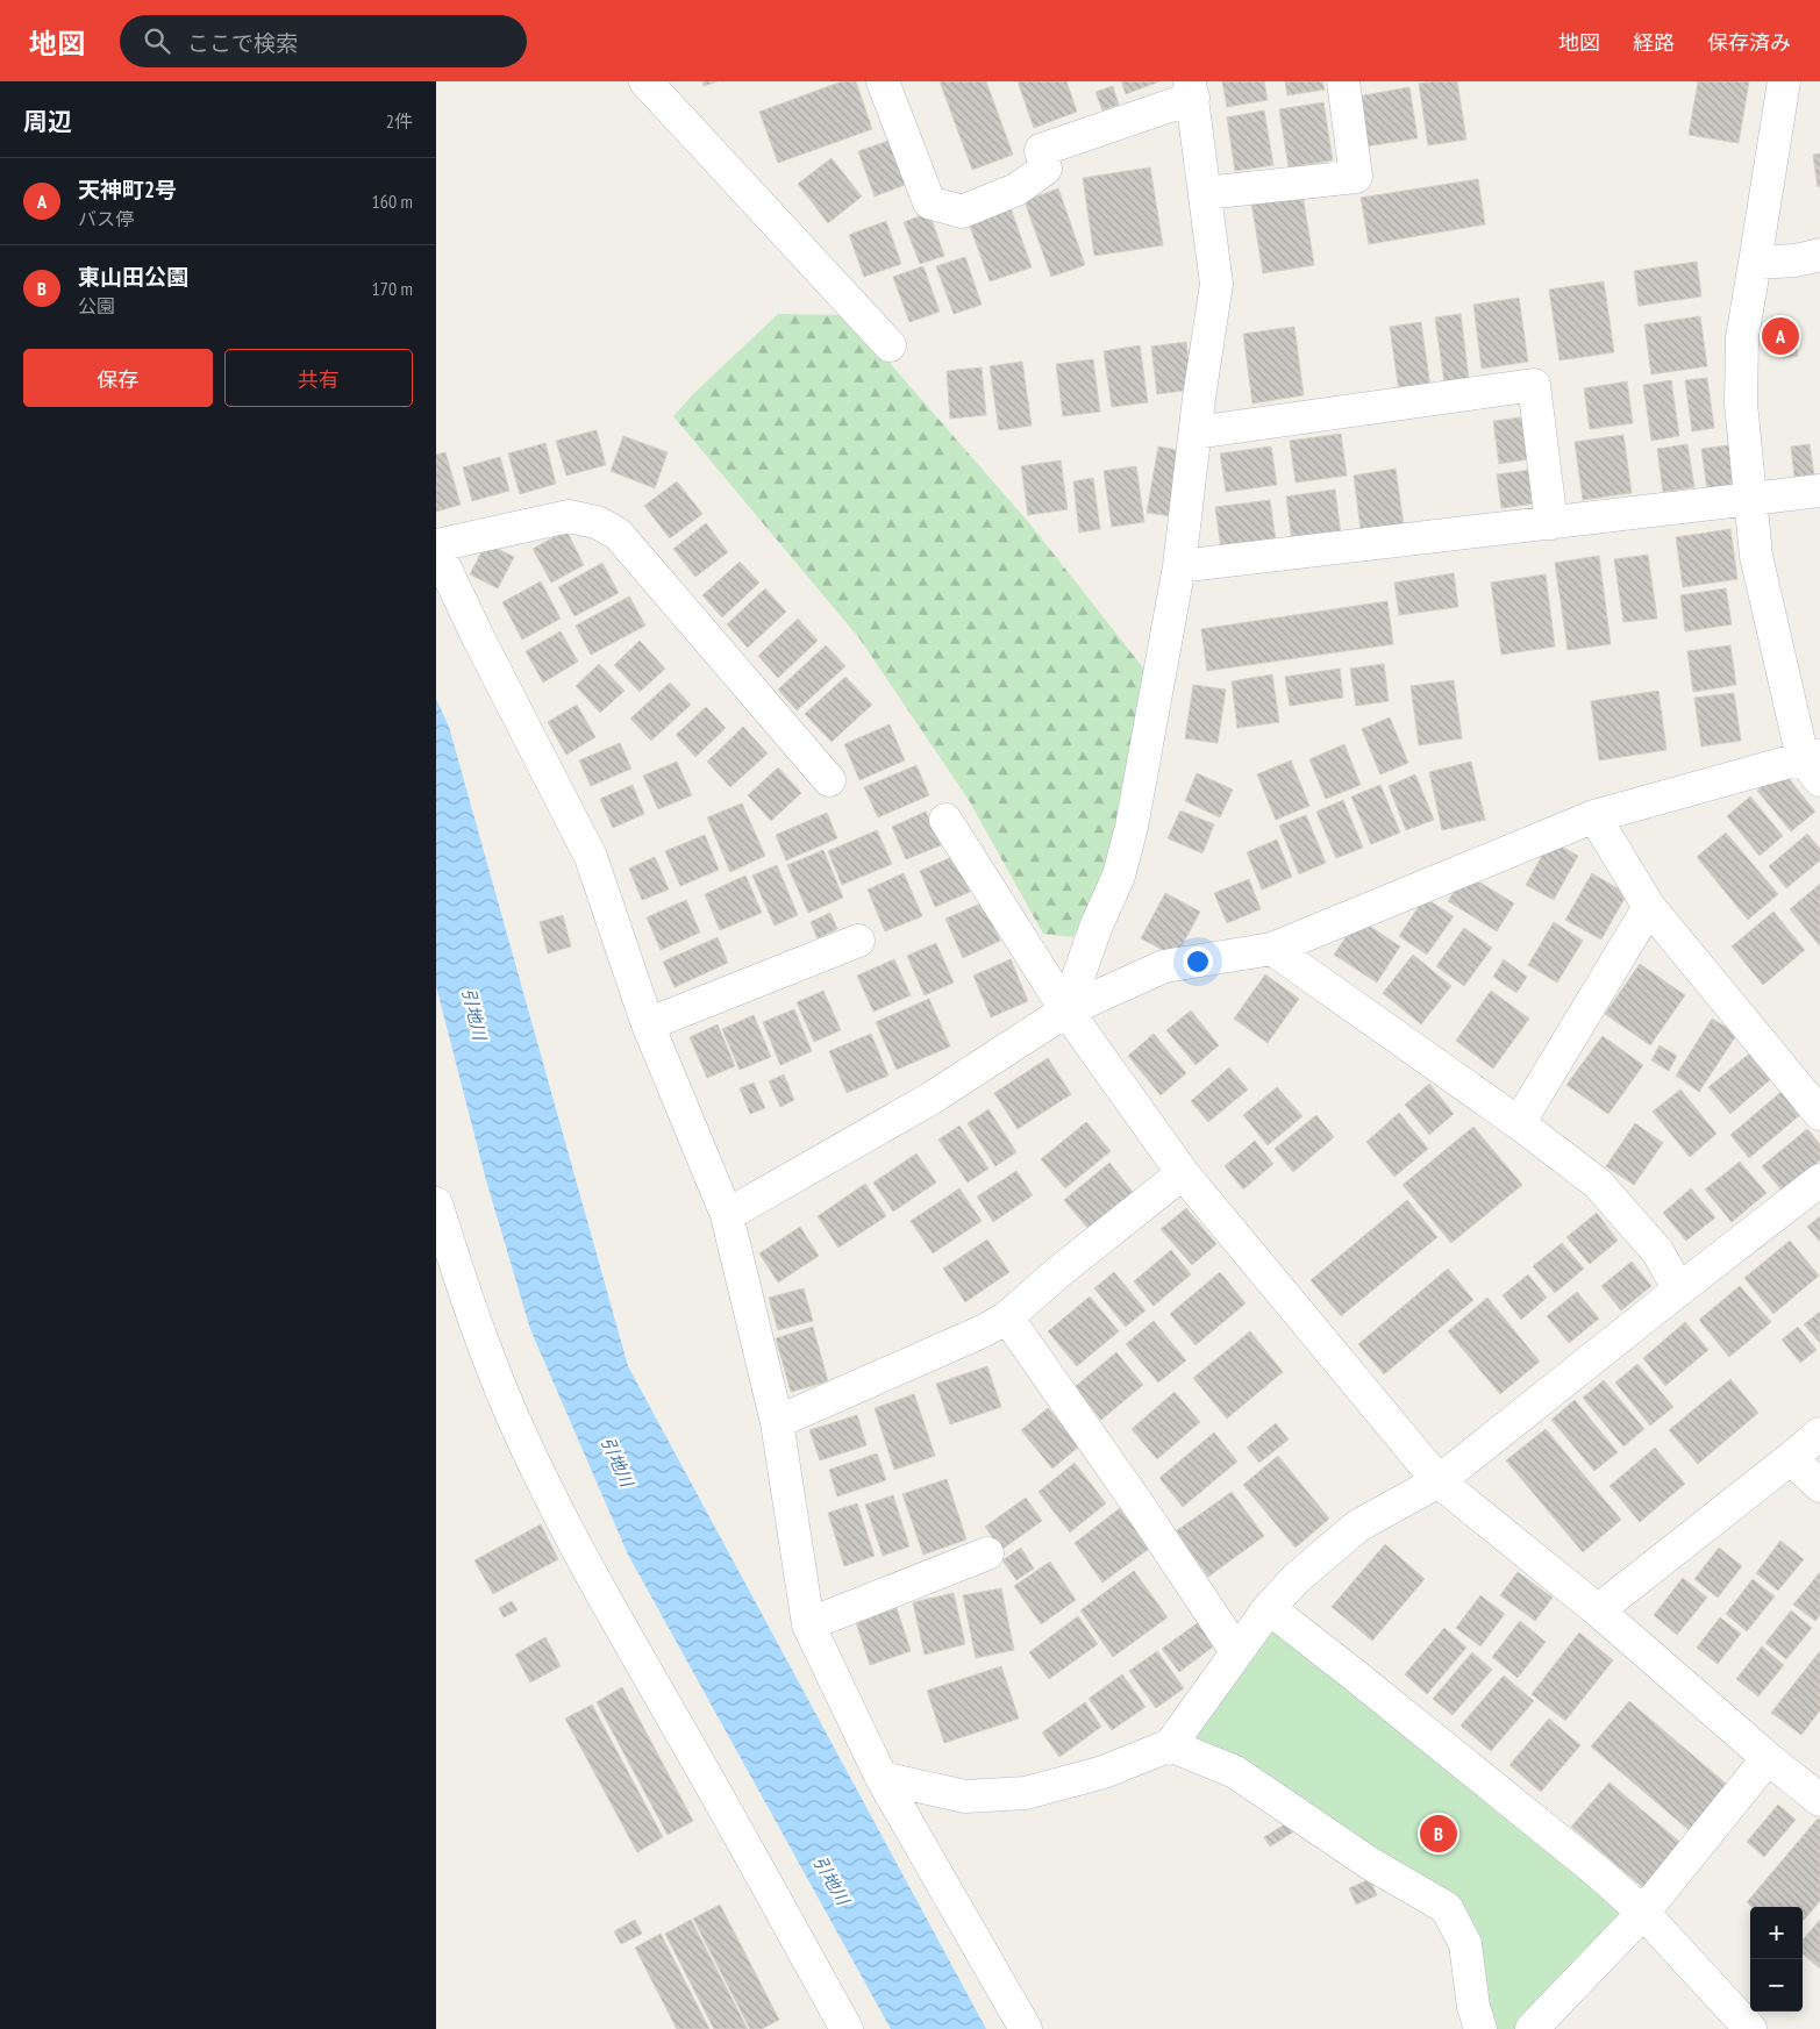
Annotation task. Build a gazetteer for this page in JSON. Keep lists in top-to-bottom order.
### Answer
{
  "water": ["引地川"],
  "page": {
    "header": "地図",
    "search": "ここで検索",
    "nav": ["地図", "経路", "保存済み"],
    "heading": ["周辺", "2件"],
    "list": [
      {
        "mark": "A",
        "name": "天神町2号",
        "note": "バス停",
        "value": "160 m"
      },
      {
        "mark": "B",
        "name": "東山田公園",
        "note": "公園",
        "value": "170 m"
      }
    ],
    "pins": ["A", "B"],
    "buttons": ["保存", "共有"],
    "map_buttons": ["+", "−"]
  }
}
